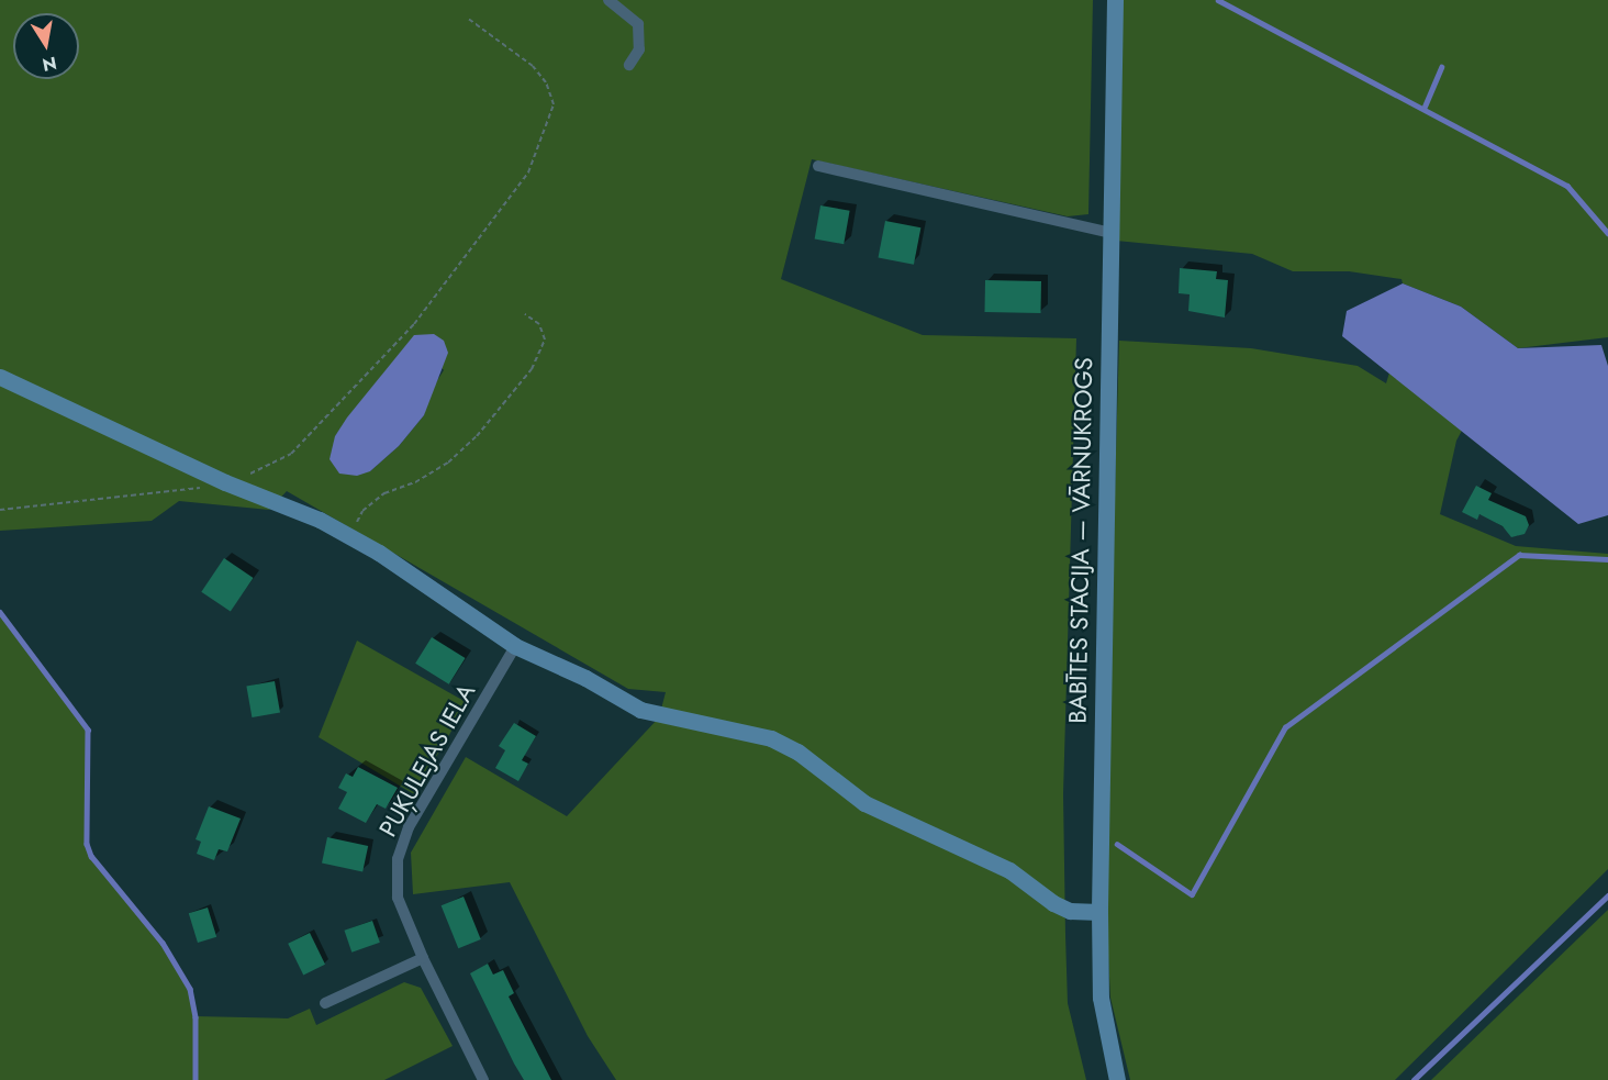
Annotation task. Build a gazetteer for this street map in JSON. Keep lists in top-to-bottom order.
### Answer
{
  "streets": {
    "street": ["BABĪTES STACIJA — VĀRNUKROGS", "PUĶULEJAS IELA"]
  },
  "north": "bottom"
}
